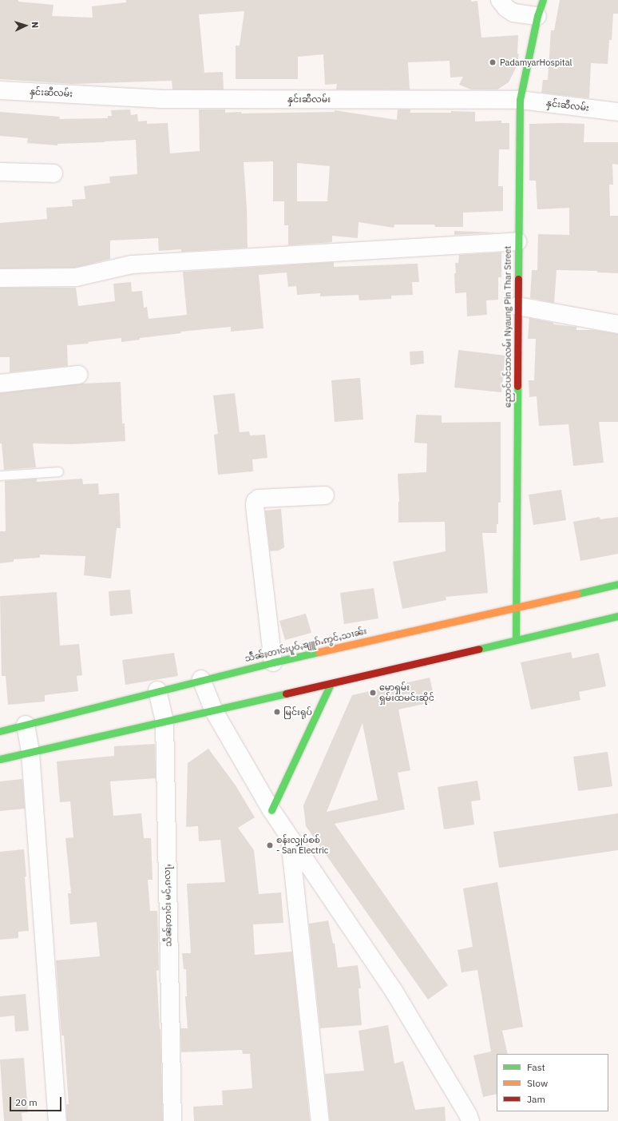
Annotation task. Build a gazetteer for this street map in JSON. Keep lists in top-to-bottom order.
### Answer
{
  "streets": {
    "main road": ["ညောင်ပင်သာလမ်း Nyaung Pin Thar Street", "သဵႅၼ်ႈတၢင်းပူဝ်ႇၶျူၵ်ႉဢွင်ႇသၢၼ်း"],
    "street": ["နှင်းဆီလမ်း", "သဵၼ်ႈတၢင်း မင်ႇၵလႃႇ"]
  },
  "crossings": [
    ["နှင်းဆီလမ်း", "ညောင်ပင်သာလမ်း Nyaung Pin Thar Street"],
    ["ညောင်ပင်သာလမ်း Nyaung Pin Thar Street", "သဵႅၼ်ႈတၢင်းပူဝ်ႇၶျူၵ်ႉဢွင်ႇသၢၼ်း"],
    ["သဵႅၼ်ႈတၢင်းပူဝ်ႇၶျူၵ်ႉဢွင်ႇသၢၼ်း", "သဵၼ်ႈတၢင်း မင်ႇၵလႃႇ"]
  ],
  "places": [
    "PadamyarHospital",
    "မောရှမ်း ရှမ်းထမင်းဆိုင်",
    "မြင်းရုပ်",
    "စန်းလျှပ်စစ် - San Electric"
  ],
  "legend": ["Fast", "Slow", "Jam"],
  "scale_bar": "20 m",
  "north": "right"
}
